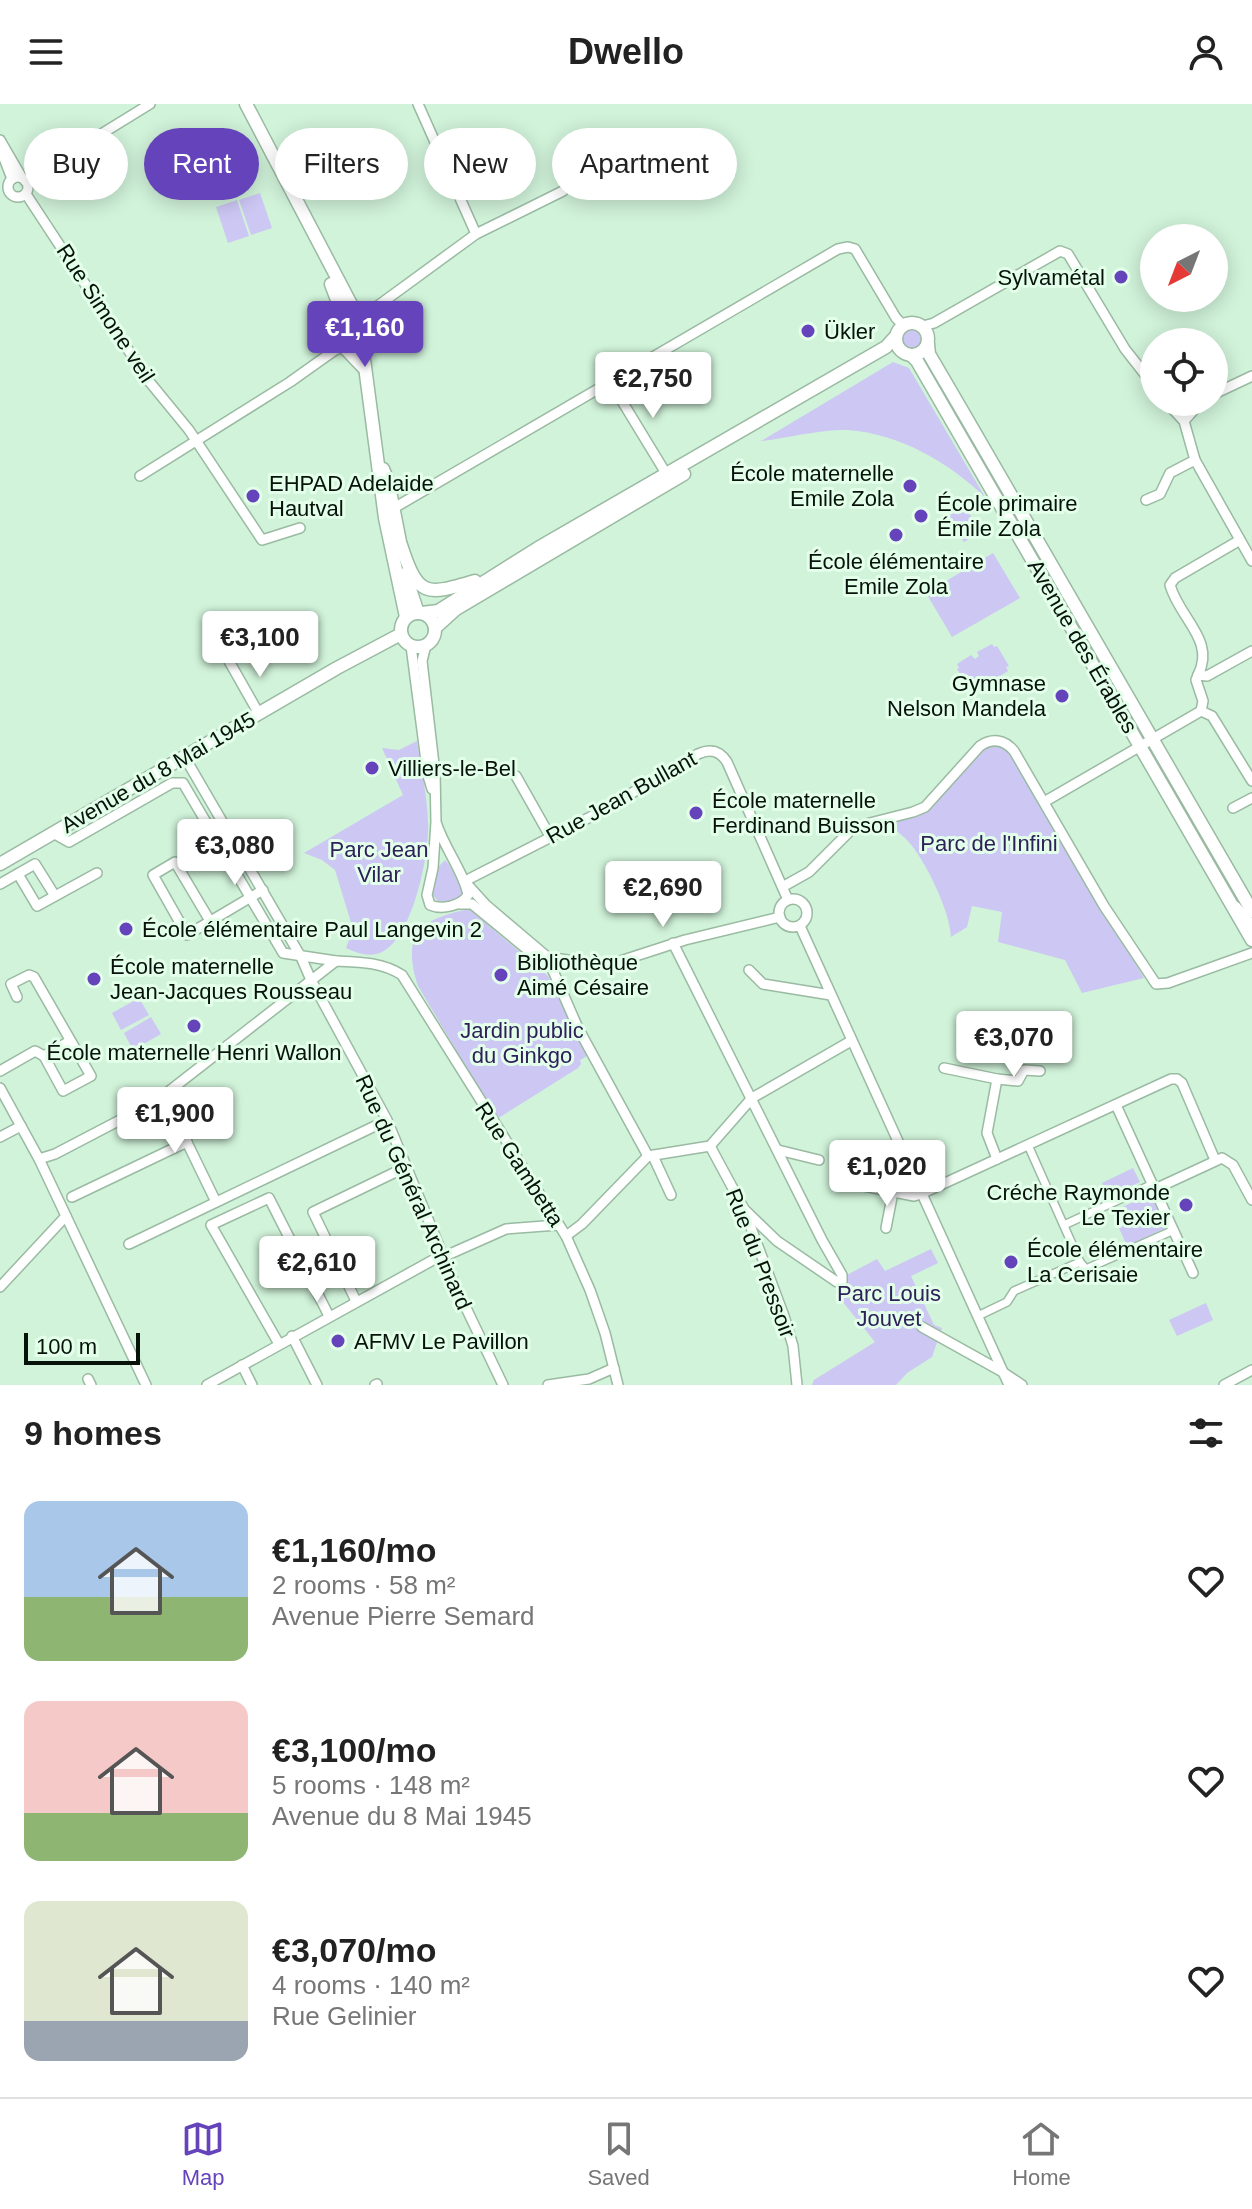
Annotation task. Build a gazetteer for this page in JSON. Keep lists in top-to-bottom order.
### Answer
{
  "streets": {
    "main road": ["Avenue des Érables", "Avenue du 8 Mai 1945"],
    "street": [
      "Rue Simone veil",
      "Rue Jean Bullant",
      "Rue Gambetta",
      "Rue du Général Archinard",
      "Rue du Pressoir"
    ]
  },
  "crossings": [
    ["Avenue du 8 Mai 1945", "Rue du Général Archinard"],
    ["Rue Gambetta", "Rue du Général Archinard"]
  ],
  "parks": [
    "Parc de l'Infini",
    "Parc Jean Vilar",
    "Jardin public du Ginkgo",
    "Parc Louis Jouvet"
  ],
  "places": [
    "Sylvamétal",
    "Ükler",
    "École maternelle Emile Zola",
    "EHPAD Adelaide Hautval",
    "École primaire Émile Zola",
    "École élémentaire Emile Zola",
    "Gymnase Nelson Mandela",
    "Villiers-le-Bel",
    "École maternelle Ferdinand Buisson",
    "École élémentaire Paul Langevin 2",
    "Bibliothèque Aimé Césaire",
    "École maternelle Jean-Jacques Rousseau",
    "École maternelle Henri Wallon",
    "Créche Raymonde Le Texier",
    "École élémentaire La Cerisaie",
    "AFMV Le Pavillon"
  ],
  "scale_bar": "100 m",
  "north": "bottom left",
  "page": {
    "header": "Dwello",
    "chip": [
      "Buy",
      "Rent",
      "Filters",
      "New",
      "Apartment"
    ],
    "price": [
      "€1,160",
      "€2,750",
      "€3,100",
      "€3,080",
      "€2,690",
      "€3,070",
      "€1,900",
      "€1,020",
      "€2,610"
    ],
    "scale": "100 m",
    "heading": "9 homes",
    "list": [
      {
        "name": "€1,160/mo",
        "note": "2 rooms · 58 m² · Avenue Pierre Semard"
      },
      {
        "name": "€3,100/mo",
        "note": "5 rooms · 148 m² · Avenue du 8 Mai 1945"
      },
      {
        "name": "€3,070/mo",
        "note": "4 rooms · 140 m² · Rue Gelinier"
      }
    ],
    "tabs": ["Map", "Saved", "Home"]
  }
}
